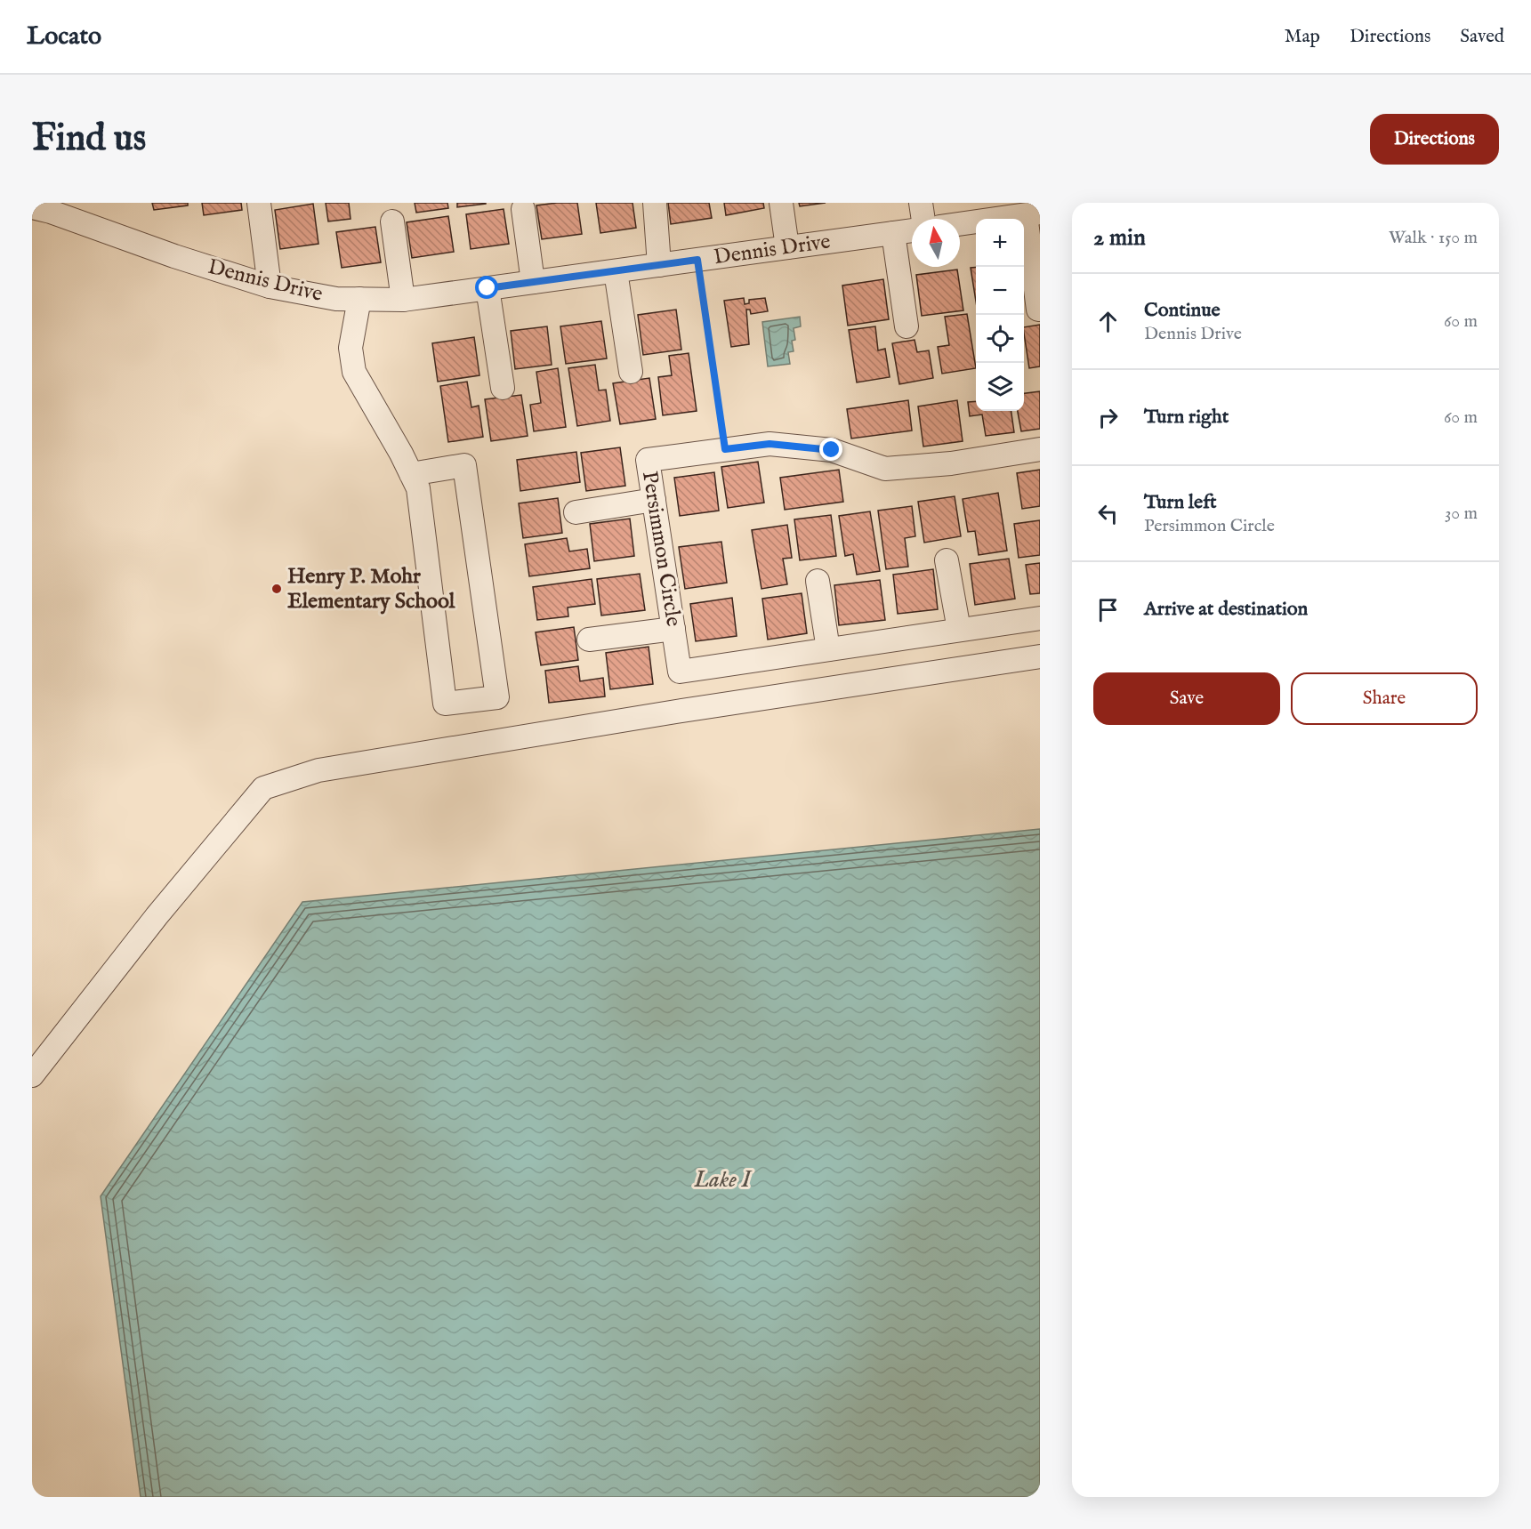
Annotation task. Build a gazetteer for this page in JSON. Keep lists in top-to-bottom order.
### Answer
{
  "streets": {
    "street": ["Dennis Drive", "Persimmon Circle"]
  },
  "water": ["Lake I"],
  "places": ["Henry P. Mohr Elementary School"],
  "north": "top",
  "page": {
    "header": "Locato",
    "nav": ["Map", "Directions", "Saved"],
    "buttons": [
      "Directions",
      ["Save", "Share"]
    ],
    "title": "Find us",
    "heading": ["2 min", "Walk · 150 m"],
    "map_buttons": ["+", "−"],
    "list": [
      ["Continue", "Dennis Drive", "60 m"],
      ["Turn right", "60 m"],
      ["Turn left", "Persimmon Circle", "30 m"],
      "Arrive at destination"
    ]
  }
}
